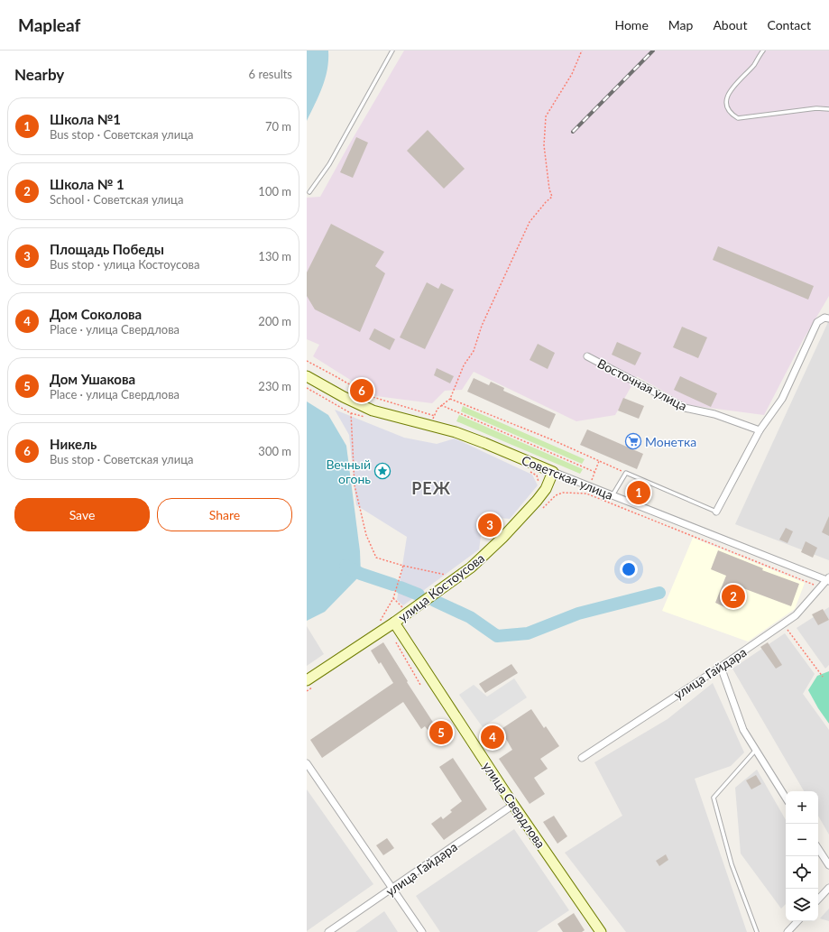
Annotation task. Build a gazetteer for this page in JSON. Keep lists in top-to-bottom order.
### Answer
{
  "streets": {
    "main road": ["Советская улица", "улица Костоусова", "улица Свердлова"],
    "street": ["Восточная улица", "улица Гайдара"]
  },
  "crossings": [
    ["Советская улица", "улица Костоусова"],
    ["Советская улица", "улица Гайдара"],
    ["улица Костоусова", "улица Свердлова"],
    ["улица Гайдара", "улица Свердлова"]
  ],
  "districts": ["РЕЖ"],
  "places": {
    "supermarket": ["Монетка"],
    "place": ["Вечный огонь"]
  },
  "page": {
    "header": "Mapleaf",
    "nav": [
      "Home",
      "Map",
      "About",
      "Contact"
    ],
    "heading": ["Nearby", "6 results"],
    "list": [
      {
        "mark": "1",
        "name": "Школа №1",
        "note": "Bus stop · Советская улица",
        "value": "70 m"
      },
      {
        "mark": "2",
        "name": "Школа № 1",
        "note": "School · Советская улица",
        "value": "100 m"
      },
      {
        "mark": "3",
        "name": "Площадь Победы",
        "note": "Bus stop · улица Костоусова",
        "value": "130 m"
      },
      {
        "mark": "4",
        "name": "Дом Соколова",
        "note": "Place · улица Свердлова",
        "value": "200 m"
      },
      {
        "mark": "5",
        "name": "Дом Ушакова",
        "note": "Place · улица Свердлова",
        "value": "230 m"
      },
      {
        "mark": "6",
        "name": "Никель",
        "note": "Bus stop · Советская улица",
        "value": "300 m"
      }
    ],
    "pins": [
      "6",
      "1",
      "3",
      "2",
      "5",
      "4"
    ],
    "buttons": ["Save", "Share"],
    "map_buttons": ["+", "−"]
  }
}
